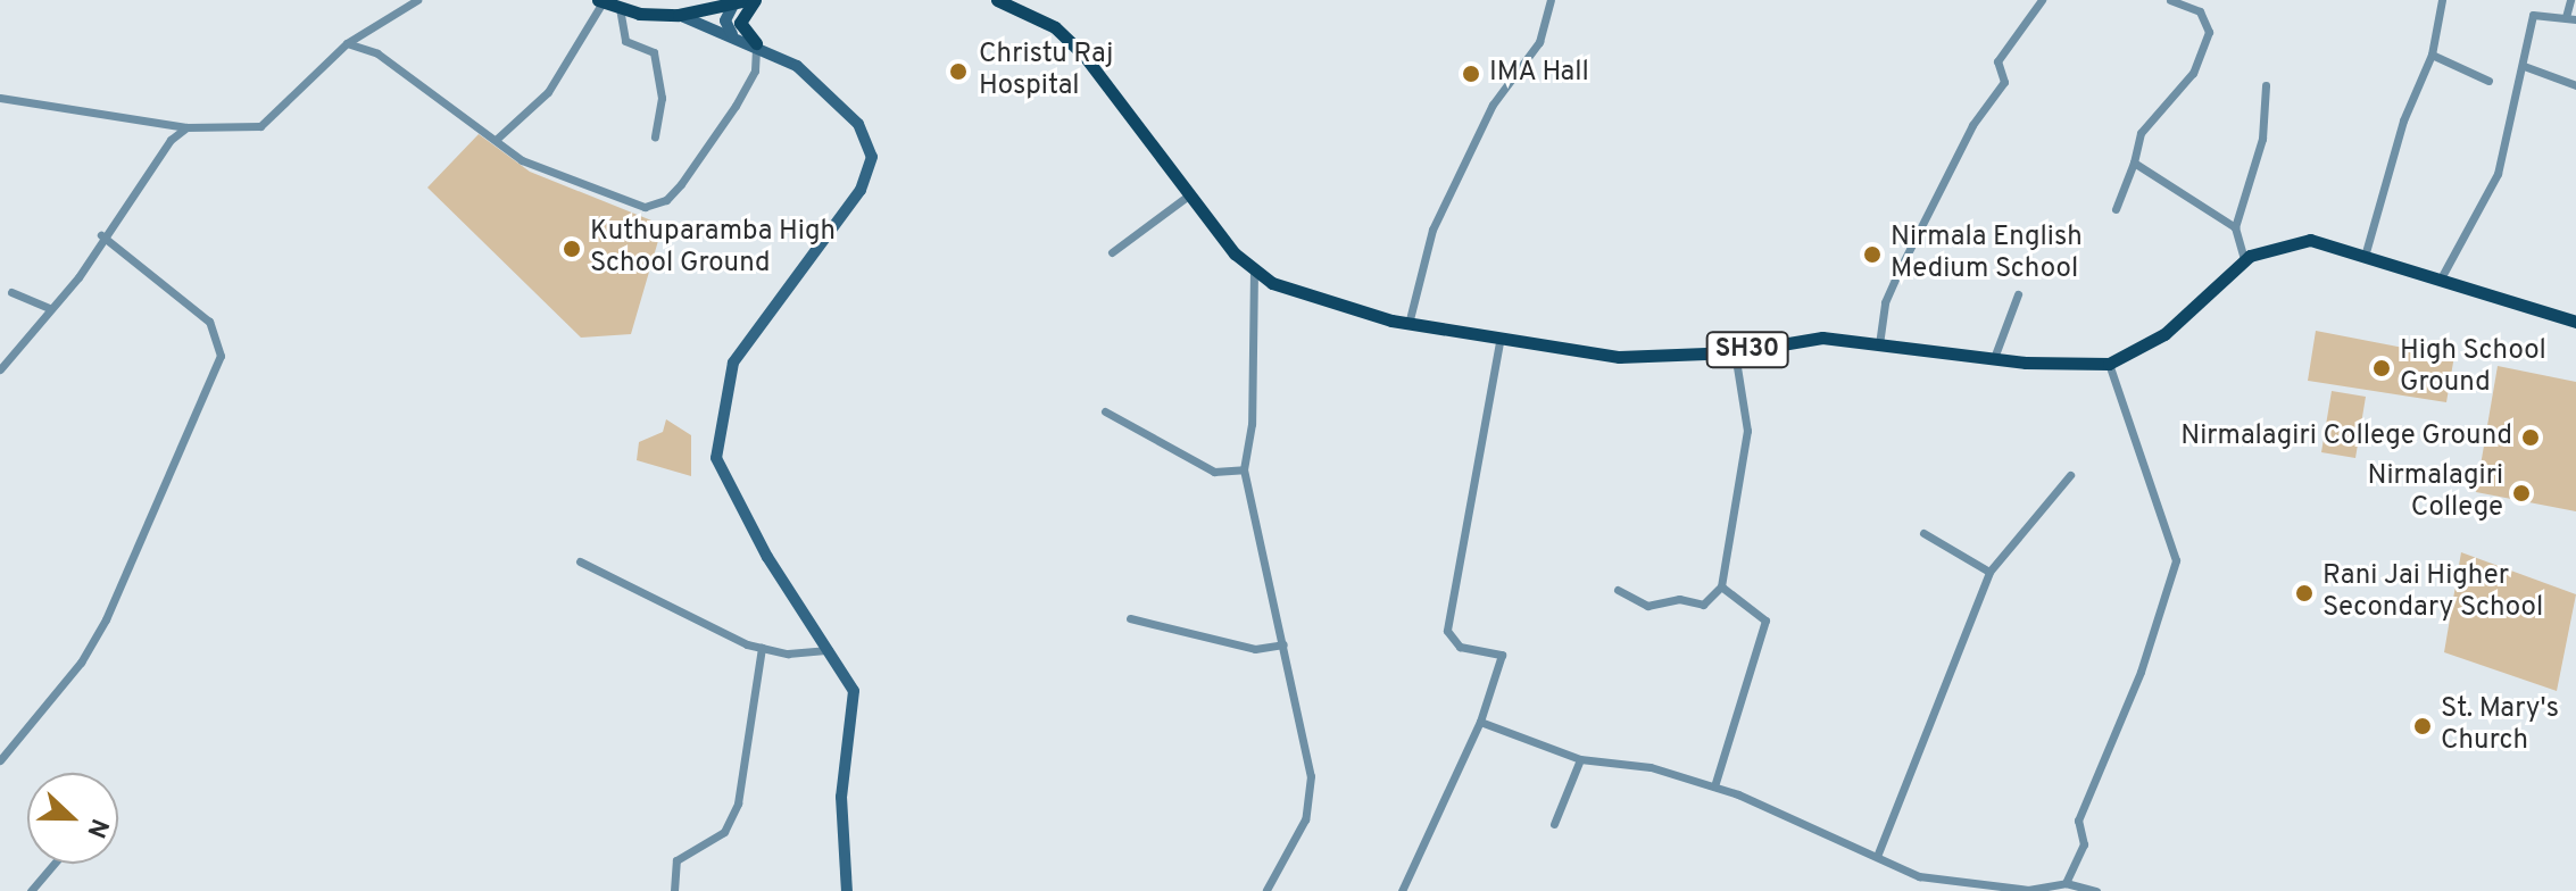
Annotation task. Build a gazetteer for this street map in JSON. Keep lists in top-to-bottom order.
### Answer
{
  "streets": {
    "main road": ["SH30"]
  },
  "places": [
    "Christu Raj Hospital",
    "IMA Hall",
    "Kuthuparamba High School Ground",
    "Nirmala English Medium School",
    "High School Ground",
    "Nirmalagiri College Ground",
    "Nirmalagiri College",
    "Rani Jai Higher Secondary School",
    "St. Mary's Church"
  ],
  "north": "right"
}
